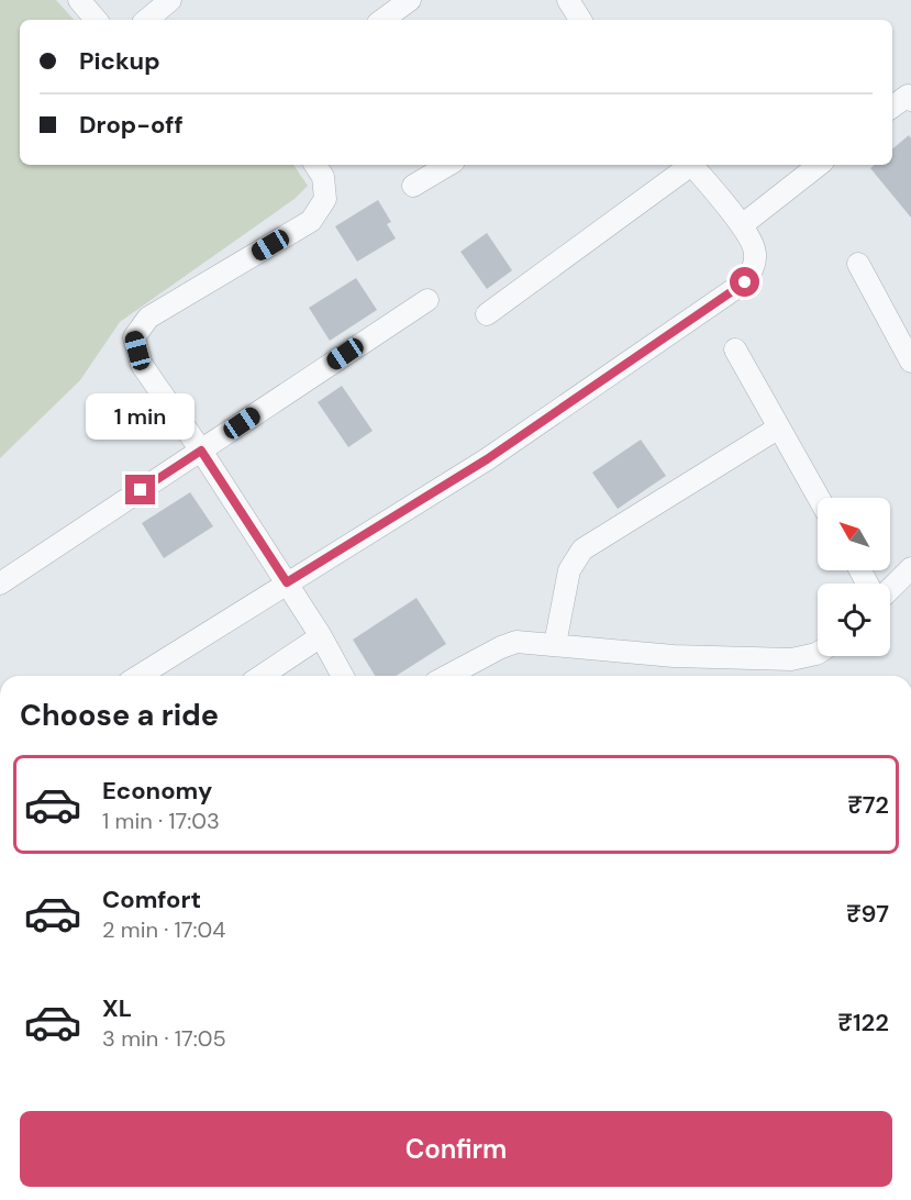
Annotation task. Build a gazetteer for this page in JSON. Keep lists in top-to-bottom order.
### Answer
{
  "north": "top left",
  "page": {
    "banner": ["Pickup", "Drop-off"],
    "bubble": "1 min",
    "heading": "Choose a ride",
    "list": [
      {
        "name": "Economy",
        "note": "1 min · 17:03",
        "value": "₹72"
      },
      {
        "name": "Comfort",
        "note": "2 min · 17:04",
        "value": "₹97"
      },
      {
        "name": "XL",
        "note": "3 min · 17:05",
        "value": "₹122"
      }
    ],
    "buttons": "Confirm"
  }
}
